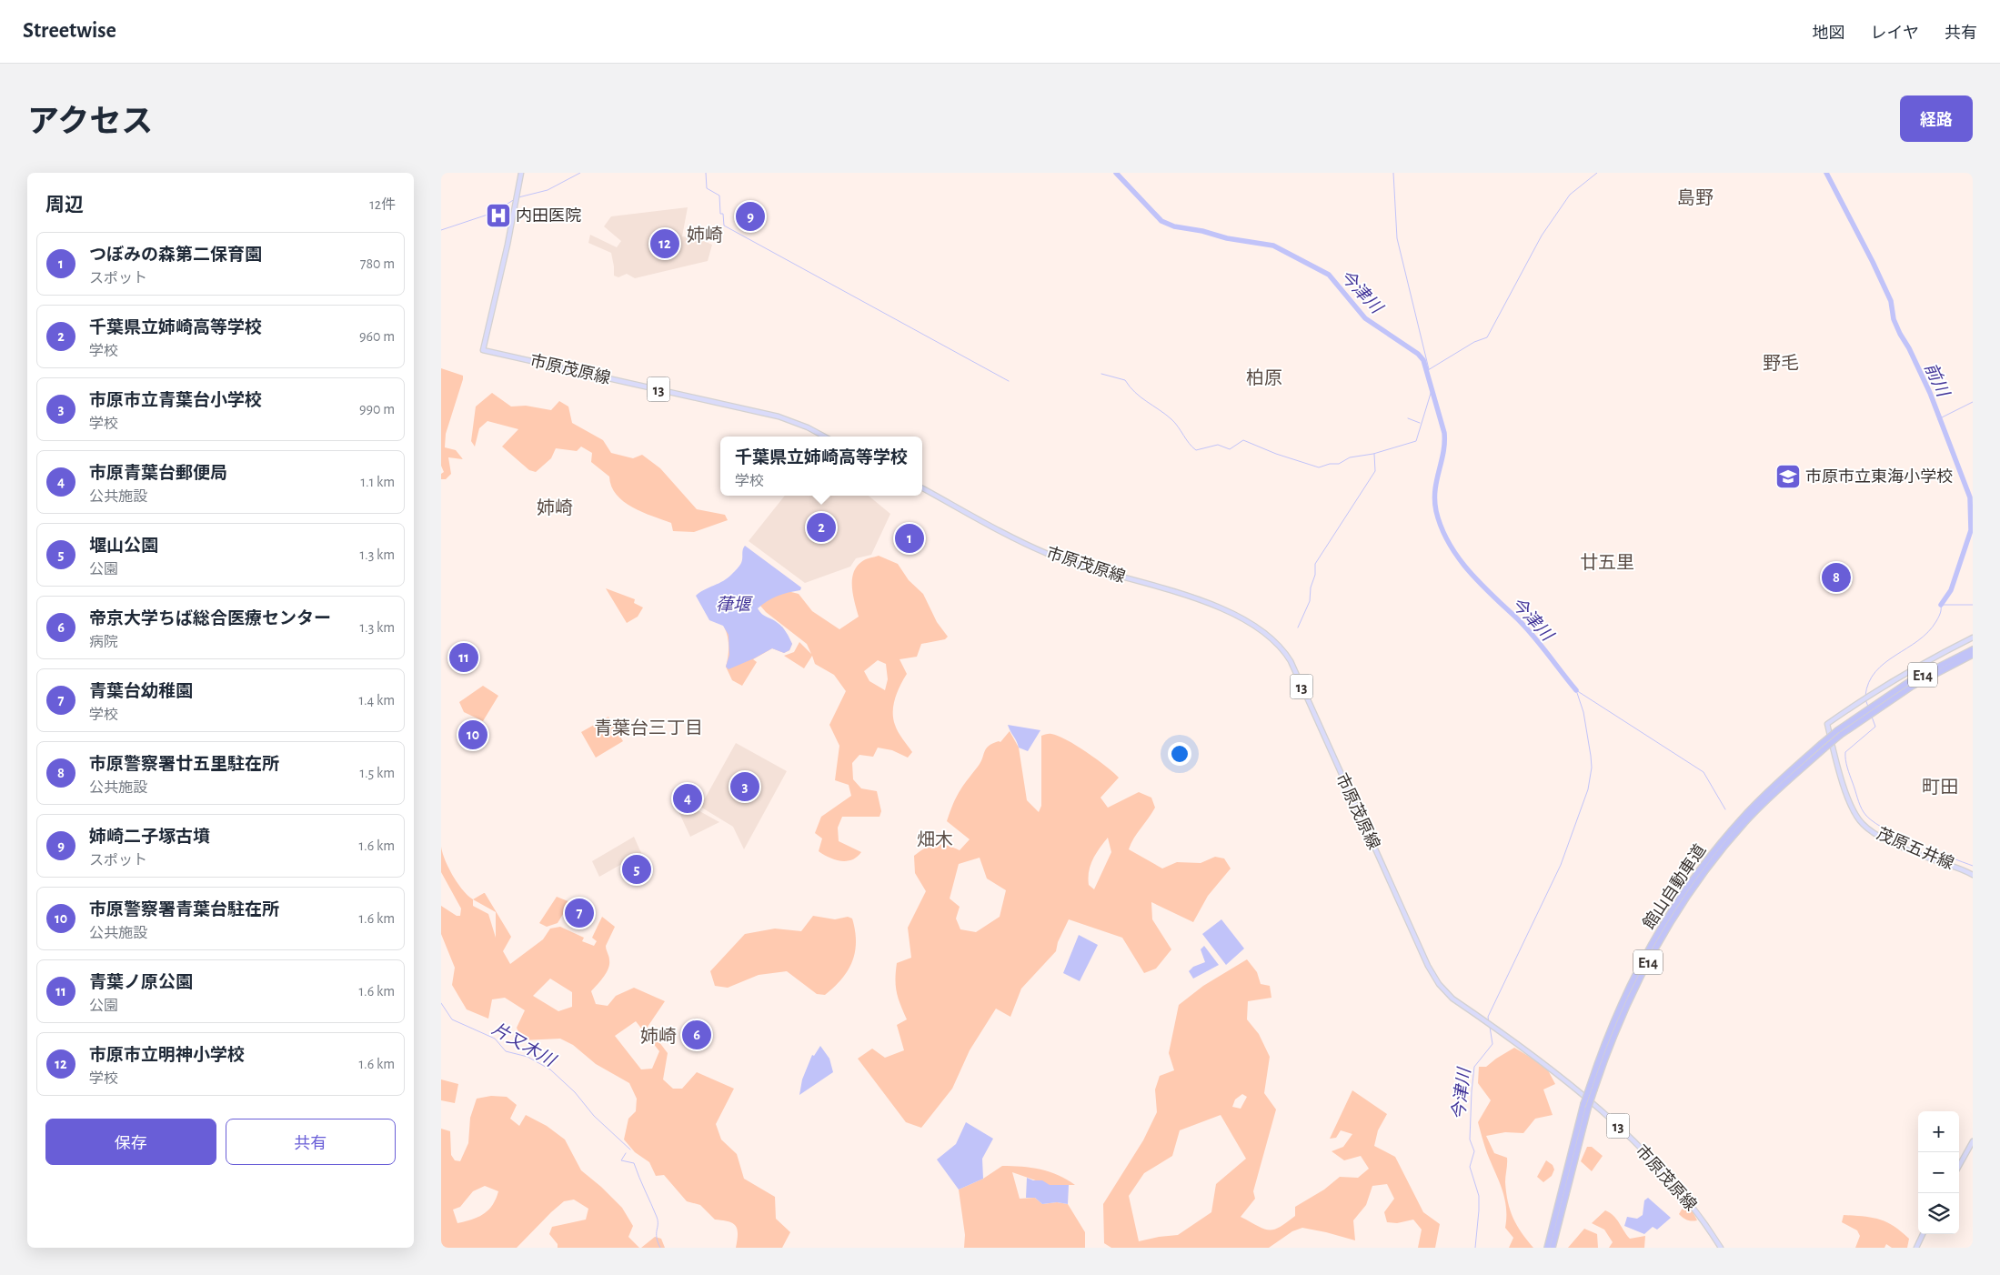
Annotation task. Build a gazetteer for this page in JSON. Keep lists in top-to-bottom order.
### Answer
{
  "streets": {
    "highway": ["E14", "館山自動車道"],
    "main road": ["市原茂原線", "13", "茂原五井線"]
  },
  "districts": [
    "島野",
    "姉崎",
    "野毛",
    "柏原",
    "姉崎",
    "廿五里",
    "青葉台三丁目",
    "町田",
    "畑木",
    "姉崎"
  ],
  "water": [
    "今津川",
    "前川",
    "葎堰",
    "片又木川"
  ],
  "places": {
    "hospital": ["内田医院"],
    "school or university": ["市原市立東海小学校"]
  },
  "page": {
    "header": "Streetwise",
    "nav": ["地図", "レイヤ", "共有"],
    "title": "アクセス",
    "buttons": [
      "経路",
      ["保存", "共有"]
    ],
    "heading": ["周辺", "12件"],
    "pins": [
      "9",
      "12",
      "2",
      "1",
      "8",
      "11",
      "10",
      "3",
      "4",
      "5",
      "7",
      "6"
    ],
    "list": [
      {
        "mark": "1",
        "name": "つぼみの森第二保育園",
        "note": "スポット",
        "value": "780 m"
      },
      {
        "mark": "2",
        "name": "千葉県立姉崎高等学校",
        "note": "学校",
        "value": "960 m"
      },
      {
        "mark": "3",
        "name": "市原市立青葉台小学校",
        "note": "学校",
        "value": "990 m"
      },
      {
        "mark": "4",
        "name": "市原青葉台郵便局",
        "note": "公共施設",
        "value": "1.1 km"
      },
      {
        "mark": "5",
        "name": "堰山公園",
        "note": "公園",
        "value": "1.3 km"
      },
      {
        "mark": "6",
        "name": "帝京大学ちば総合医療センター",
        "note": "病院",
        "value": "1.3 km"
      },
      {
        "mark": "7",
        "name": "青葉台幼稚園",
        "note": "学校",
        "value": "1.4 km"
      },
      {
        "mark": "8",
        "name": "市原警察署廿五里駐在所",
        "note": "公共施設",
        "value": "1.5 km"
      },
      {
        "mark": "9",
        "name": "姉崎二子塚古墳",
        "note": "スポット",
        "value": "1.6 km"
      },
      {
        "mark": "10",
        "name": "市原警察署青葉台駐在所",
        "note": "公共施設",
        "value": "1.6 km"
      },
      {
        "mark": "11",
        "name": "青葉ノ原公園",
        "note": "公園",
        "value": "1.6 km"
      },
      {
        "mark": "12",
        "name": "市原市立明神小学校",
        "note": "学校",
        "value": "1.6 km"
      }
    ],
    "popup": ["千葉県立姉崎高等学校", "学校"],
    "map_buttons": ["+", "−"]
  }
}
